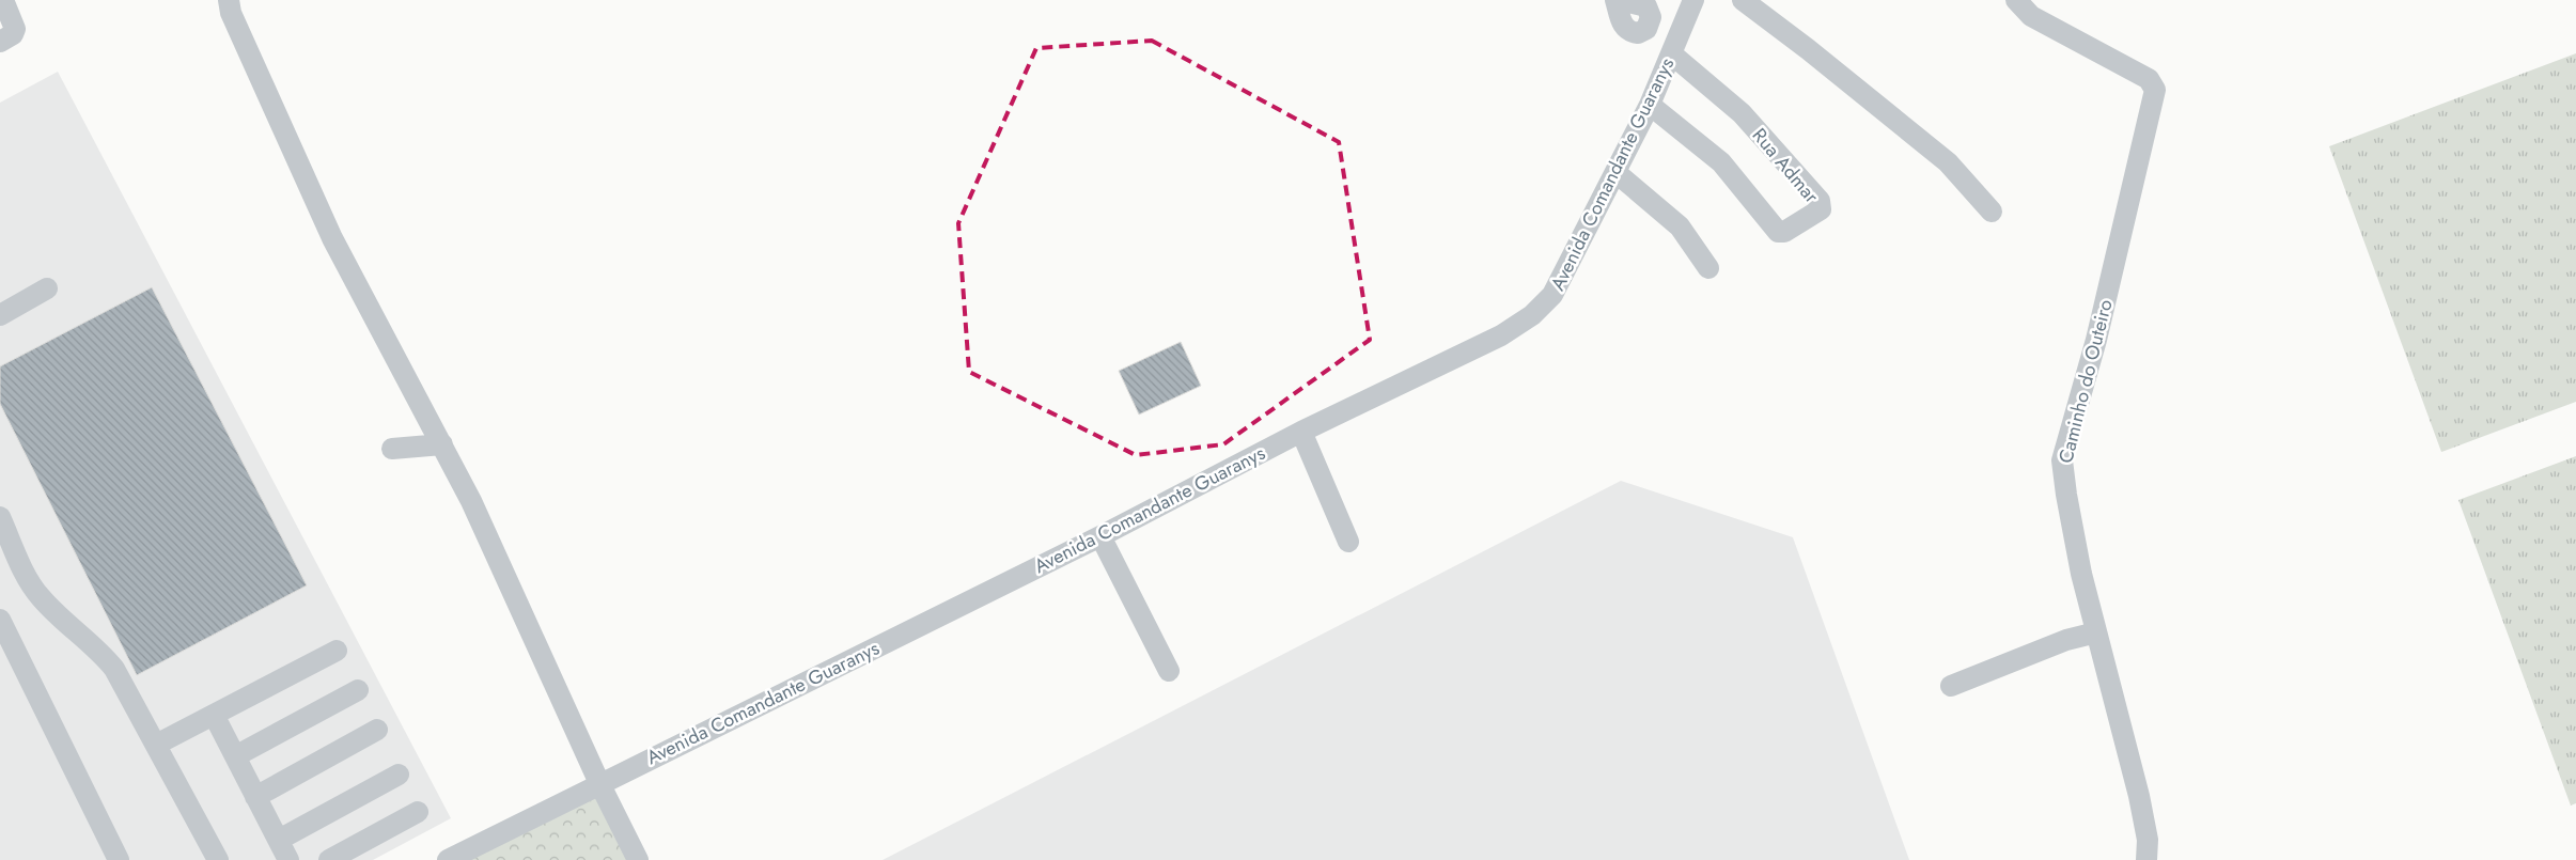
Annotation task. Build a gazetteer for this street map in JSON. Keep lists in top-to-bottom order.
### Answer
{
  "streets": {
    "street": ["Rua Admar", "Avenida Comandante Guaranys", "Caminho do Outeiro"]
  },
  "crossings": [
    ["Rua Admar", "Avenida Comandante Guaranys"]
  ]
}
